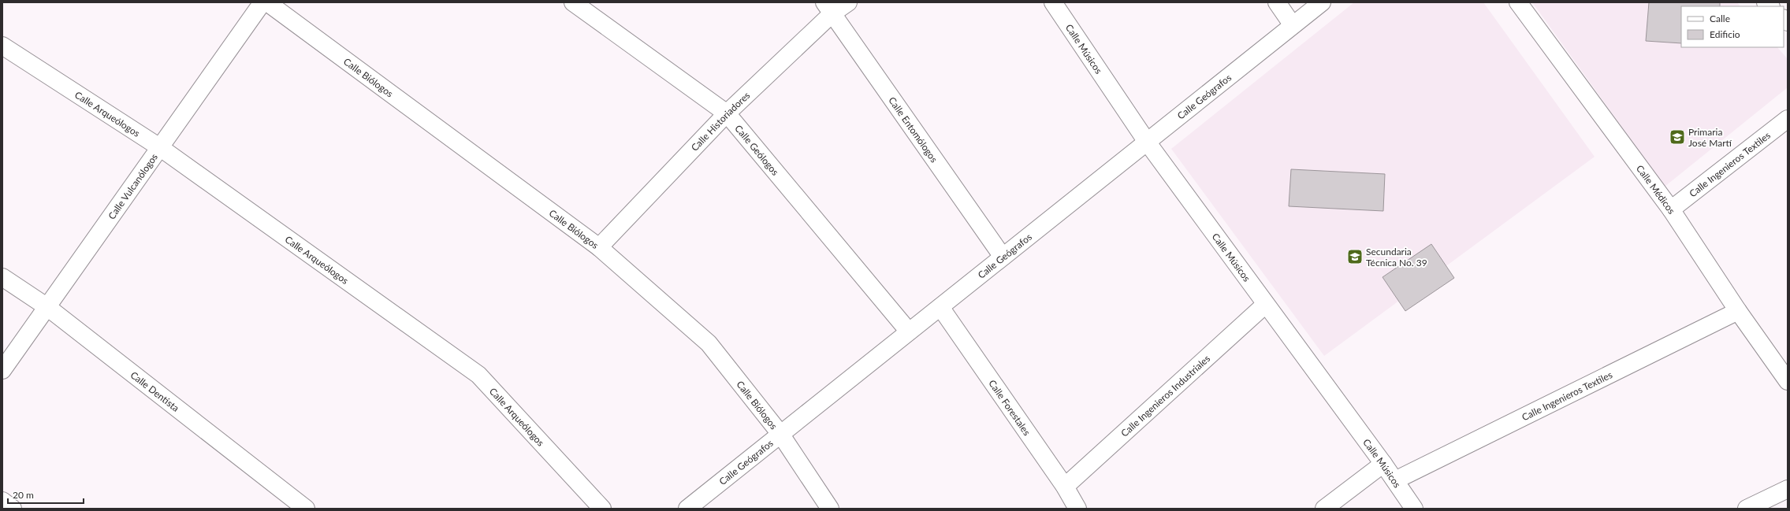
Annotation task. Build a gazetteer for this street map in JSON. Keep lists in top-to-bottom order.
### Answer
{
  "streets": {
    "street": [
      "Calle Músicos",
      "Calle Biólogos",
      "Calle Geógrafos",
      "Calle Arqueólogos",
      "Calle Historiadores",
      "Calle Entomólogos",
      "Calle Geólogos",
      "Calle Ingenieros Textiles",
      "Calle Vulcanólogos",
      "Calle Médicos",
      "Calle Dentista",
      "Calle Ingenieros Industriales",
      "Calle Forestales"
    ]
  },
  "crossings": [
    ["Calle Músicos", "Calle Geógrafos"],
    ["Calle Músicos", "Calle Ingenieros Textiles"],
    ["Calle Músicos", "Calle Ingenieros Industriales"],
    ["Calle Biólogos", "Calle Geógrafos"],
    ["Calle Biólogos", "Calle Historiadores"],
    ["Calle Geógrafos", "Calle Entomólogos"],
    ["Calle Geógrafos", "Calle Geólogos"],
    ["Calle Geógrafos", "Calle Forestales"],
    ["Calle Arqueólogos", "Calle Vulcanólogos"],
    ["Calle Historiadores", "Calle Entomólogos"],
    ["Calle Historiadores", "Calle Geólogos"],
    ["Calle Ingenieros Textiles", "Calle Médicos"],
    ["Calle Vulcanólogos", "Calle Dentista"],
    ["Calle Ingenieros Industriales", "Calle Forestales"]
  ],
  "places": {
    "school or university": ["Primaria José Martí", "Secundaria Técnica No. 39"]
  },
  "legend": ["Calle", "Edificio"],
  "scale_bar": "20 m"
}
